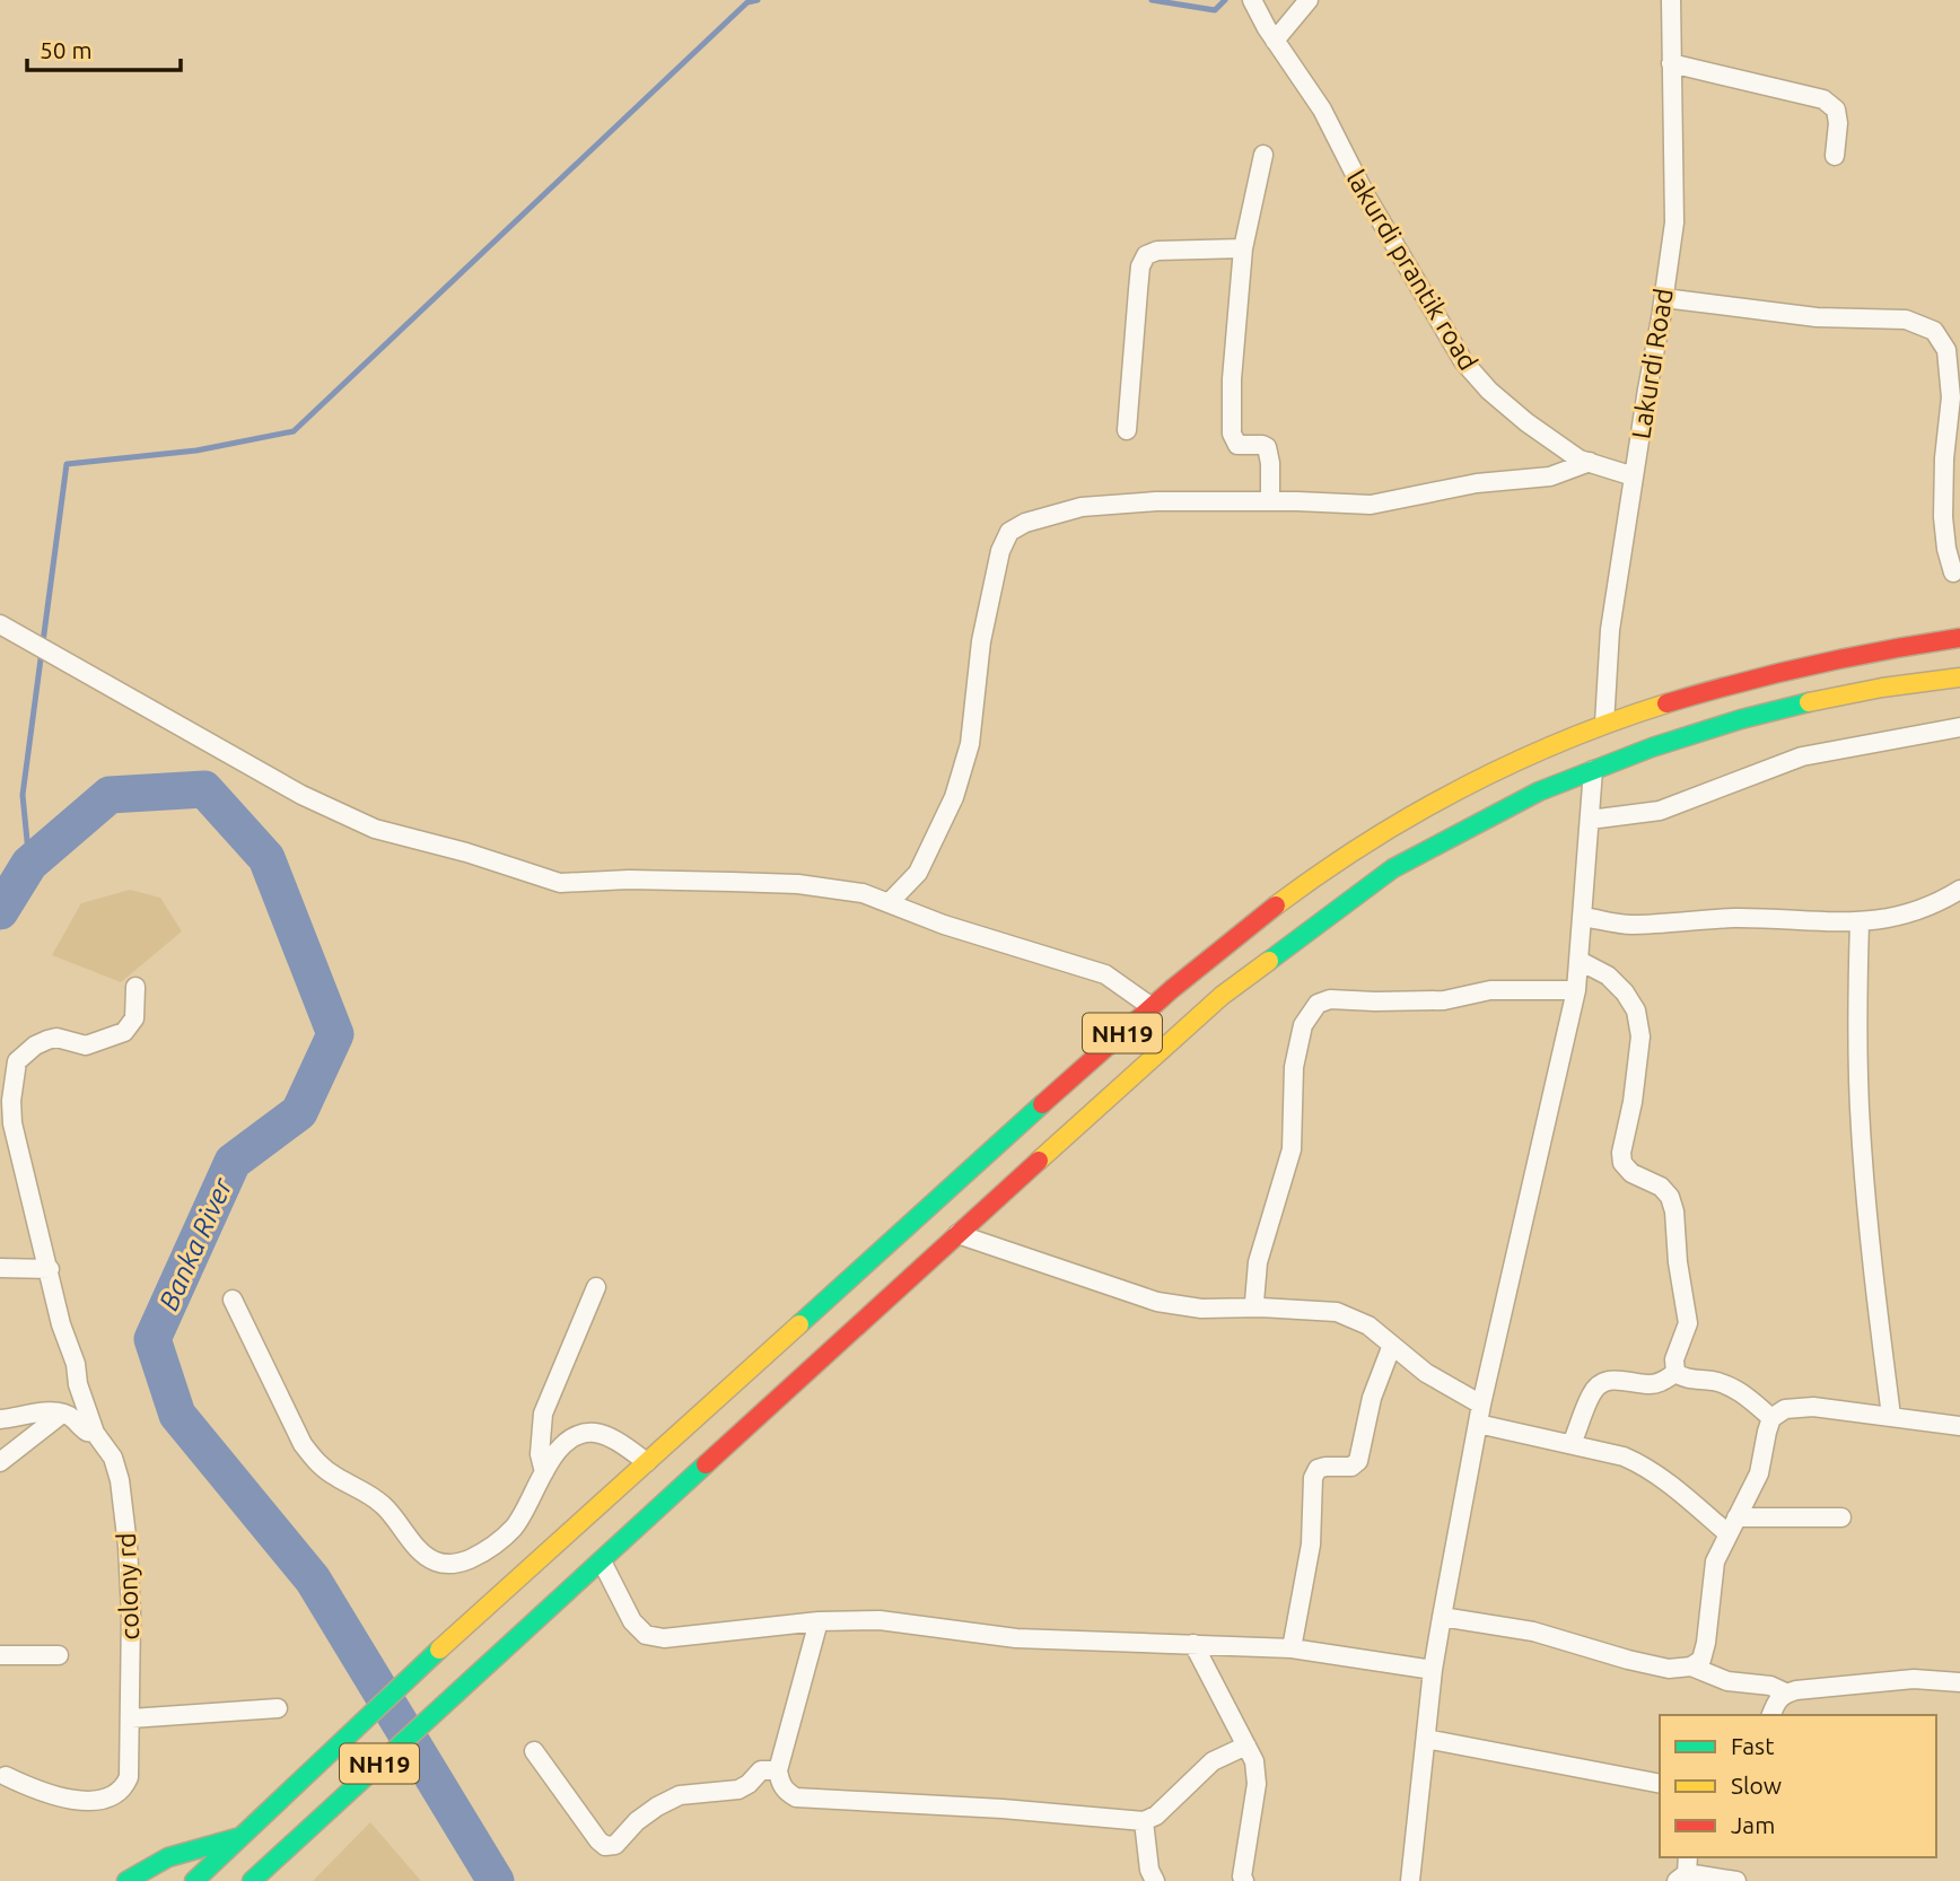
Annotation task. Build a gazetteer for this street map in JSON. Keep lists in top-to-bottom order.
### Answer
{
  "streets": {
    "main road": ["NH19"],
    "street": ["lakurdi prantik road", "Lakurdi Road", "colony rd"]
  },
  "crossings": [
    ["lakurdi prantik road", "Lakurdi Road"],
    ["Lakurdi Road", "NH19"]
  ],
  "water": ["Banka River"],
  "legend": ["Fast", "Slow", "Jam"],
  "scale_bar": "50 m"
}
